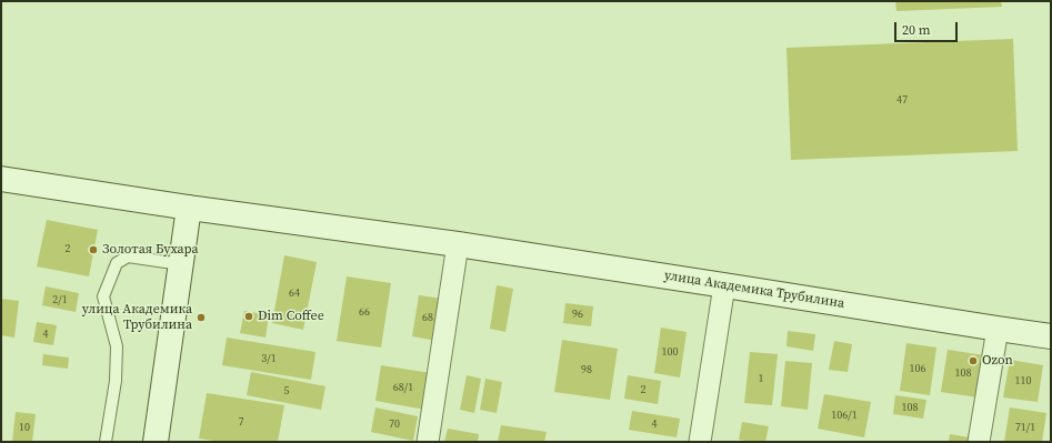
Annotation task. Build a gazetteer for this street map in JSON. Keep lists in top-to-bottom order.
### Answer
{
  "streets": {
    "main road": ["улица Академика Трубилина"]
  },
  "places": [
    "Золотая Бухара",
    "Dim Coffee",
    "улица Академика Трубилина",
    "Ozon"
  ],
  "house_numbers": [
    "47",
    "2",
    "64",
    "2/1",
    "66",
    "96",
    "68",
    "4",
    "100",
    "3/1",
    "106",
    "98",
    "108",
    "1",
    "110",
    "68/1",
    "2",
    "5",
    "108",
    "106/1",
    "7",
    "70",
    "4",
    "10",
    "71/1"
  ],
  "scale_bar": "20 m"
}
